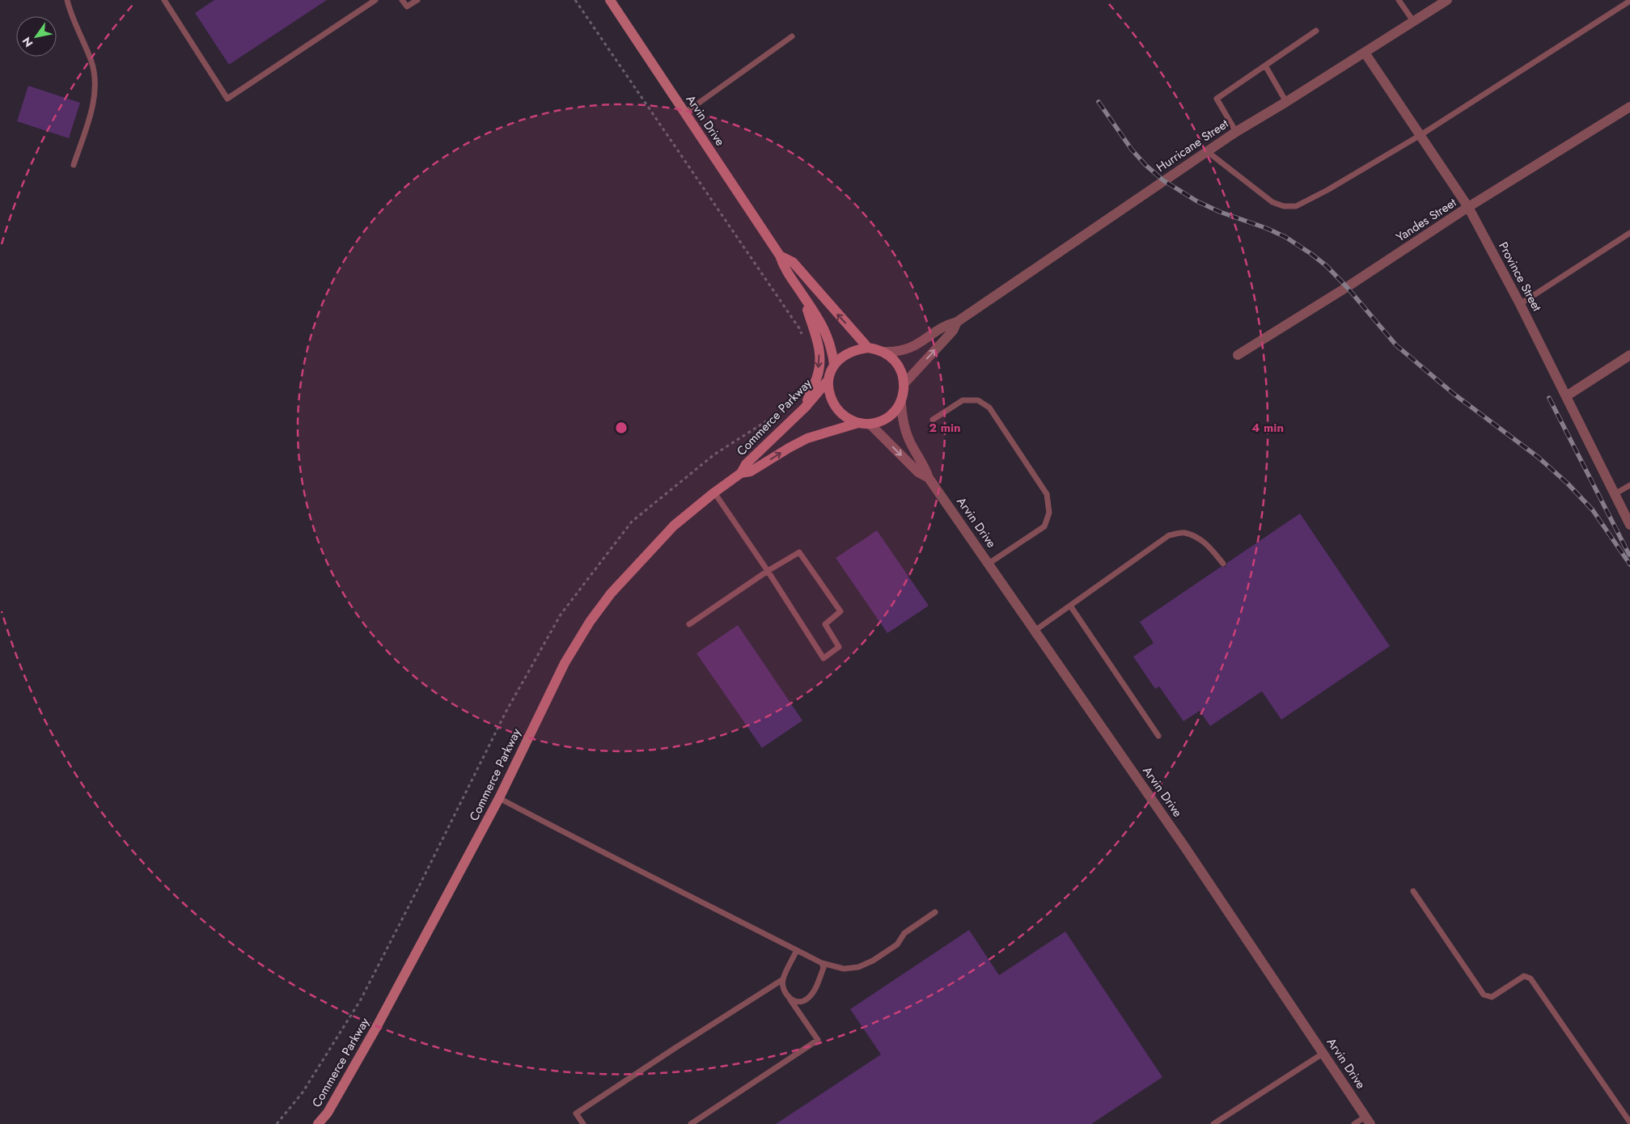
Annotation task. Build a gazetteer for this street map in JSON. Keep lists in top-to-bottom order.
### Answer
{
  "streets": {
    "street": [
      "Arvin Drive",
      "Hurricane Street",
      "Yandes Street",
      "Province Street",
      "Commerce Parkway"
    ]
  },
  "crossings": [
    ["Arvin Drive", "Hurricane Street"],
    ["Arvin Drive", "Commerce Parkway"],
    ["Hurricane Street", "Province Street"],
    ["Hurricane Street", "Commerce Parkway"],
    ["Yandes Street", "Province Street"]
  ],
  "north": "bottom left",
  "rings": ["2 min", "4 min"]
}
